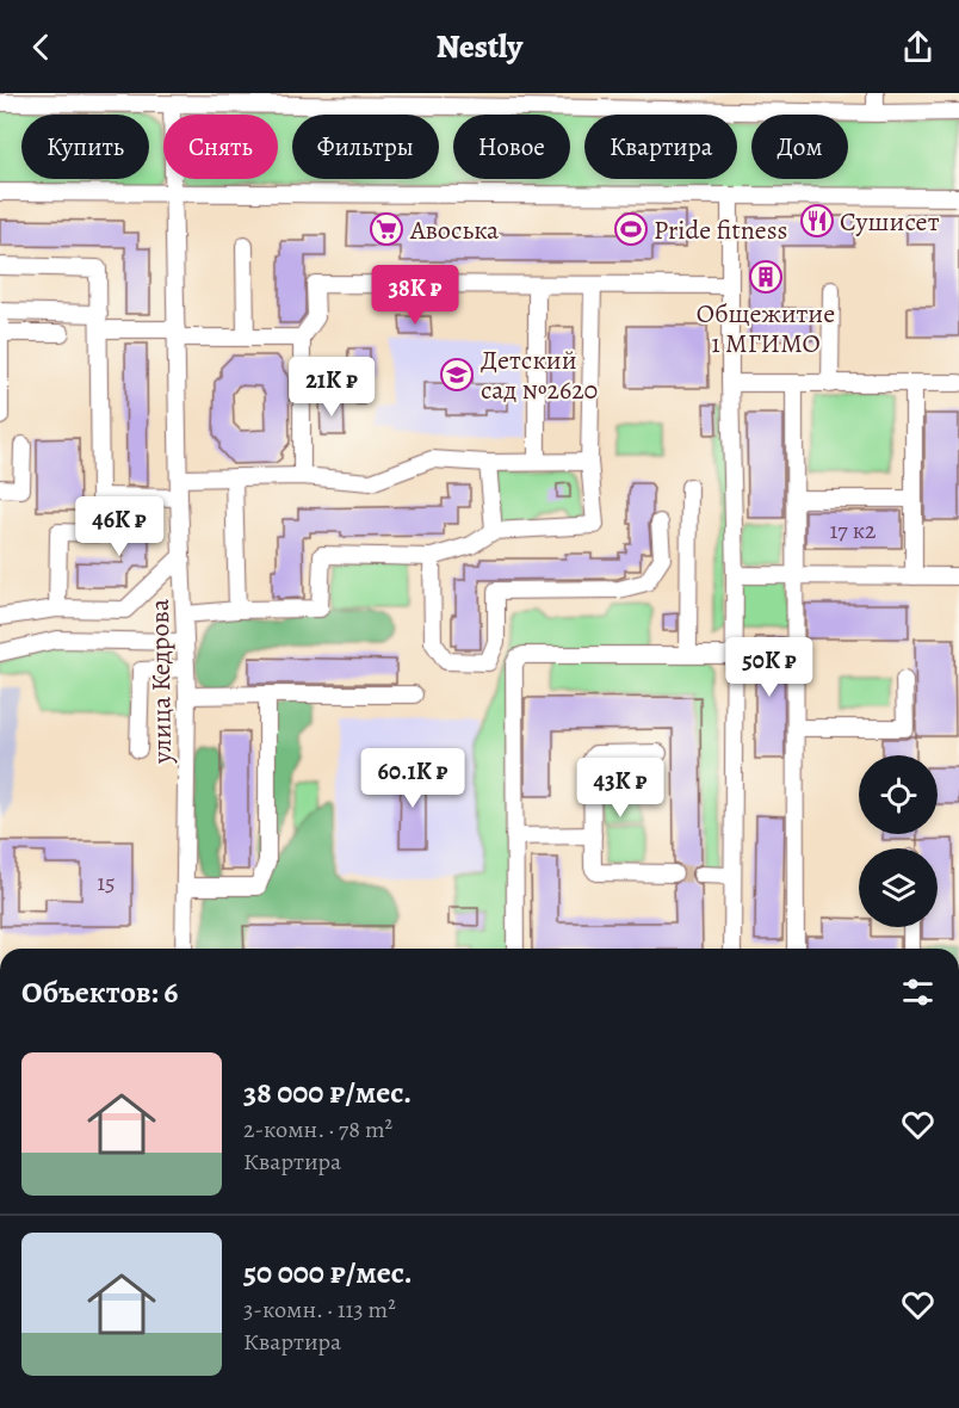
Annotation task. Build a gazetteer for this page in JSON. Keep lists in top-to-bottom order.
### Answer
{
  "streets": {
    "street": ["улица Кедрова"]
  },
  "places": {
    "restaurant": ["Сушисет"],
    "supermarket": ["Авоська"],
    "sports": ["Pride fitness"],
    "building": ["Общежитие 1 МГИМО"],
    "school or university": ["Детский сад №2620"]
  },
  "house_numbers": ["17 к2", "15"],
  "page": {
    "header": "Nestly",
    "chip": [
      "Купить",
      "Снять",
      "Фильтры",
      "Новое",
      "Квартира",
      "Дом"
    ],
    "price": [
      "38K ₽",
      "21K ₽",
      "46K ₽",
      "50K ₽",
      "60.1K ₽",
      "43K ₽"
    ],
    "heading": "Объектов: 6",
    "list": [
      {
        "name": "38 000 ₽/мес.",
        "note": "2-комн. · 78 m² · Квартира"
      },
      {
        "name": "50 000 ₽/мес.",
        "note": "3-комн. · 113 m² · Квартира"
      }
    ]
  }
}
